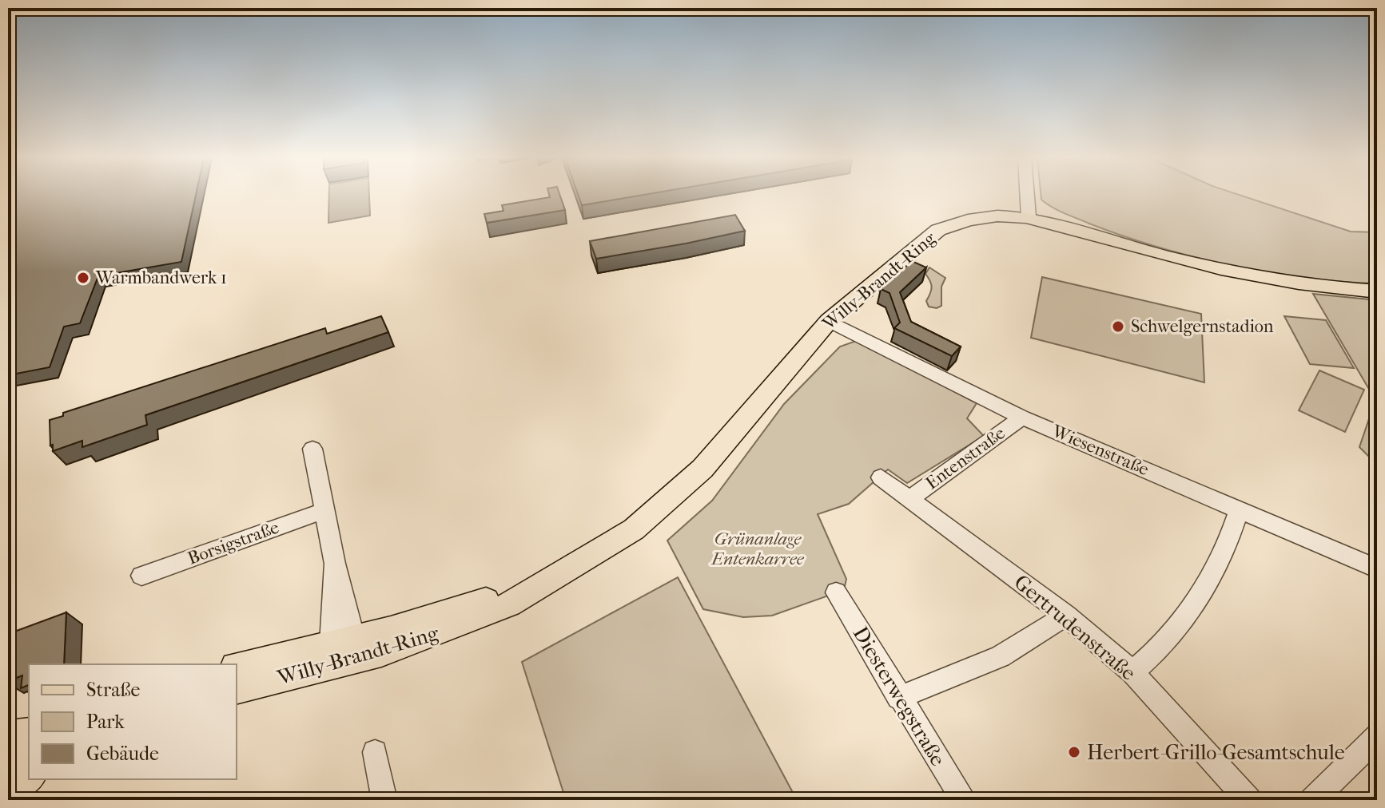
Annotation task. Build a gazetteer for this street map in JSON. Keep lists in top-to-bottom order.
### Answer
{
  "streets": {
    "main road": ["Willy-Brandt-Ring"],
    "street": [
      "Wiesenstraße",
      "Entenstraße",
      "Borsigstraße",
      "Gertrudenstraße",
      "Diesterwegstraße"
    ]
  },
  "crossings": [
    ["Willy-Brandt-Ring", "Wiesenstraße"],
    ["Wiesenstraße", "Entenstraße"],
    ["Entenstraße", "Gertrudenstraße"]
  ],
  "parks": ["Grünanlage Entenkarree"],
  "places": ["Warmbandwerk 1", "Schwelgernstadion", "Herbert-Grillo-Gesamtschule"],
  "legend": ["Straße", "Park", "Gebäude"]
}
